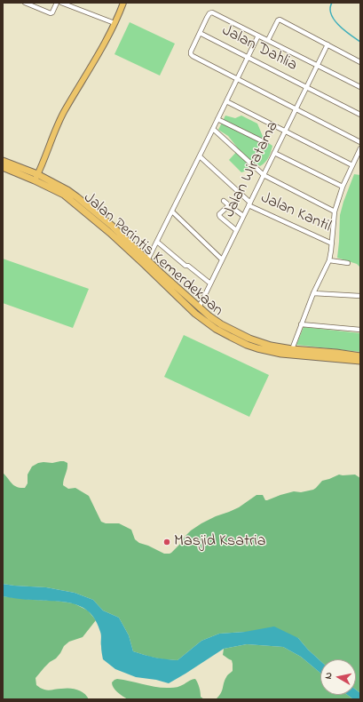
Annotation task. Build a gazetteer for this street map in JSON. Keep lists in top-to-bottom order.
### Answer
{
  "streets": {
    "highway": ["Jalan Perintis Kemerdekaan"],
    "street": ["Jalan Dahlia", "Jalan Wiratama", "Jalan Kantil"]
  },
  "crossings": [
    ["Jalan Dahlia", "Jalan Wiratama"],
    ["Jalan Wiratama", "Jalan Kantil"],
    ["Jalan Wiratama", "Jalan Perintis Kemerdekaan"]
  ],
  "places": ["Masjid Ksatria"],
  "north": "left"
}
